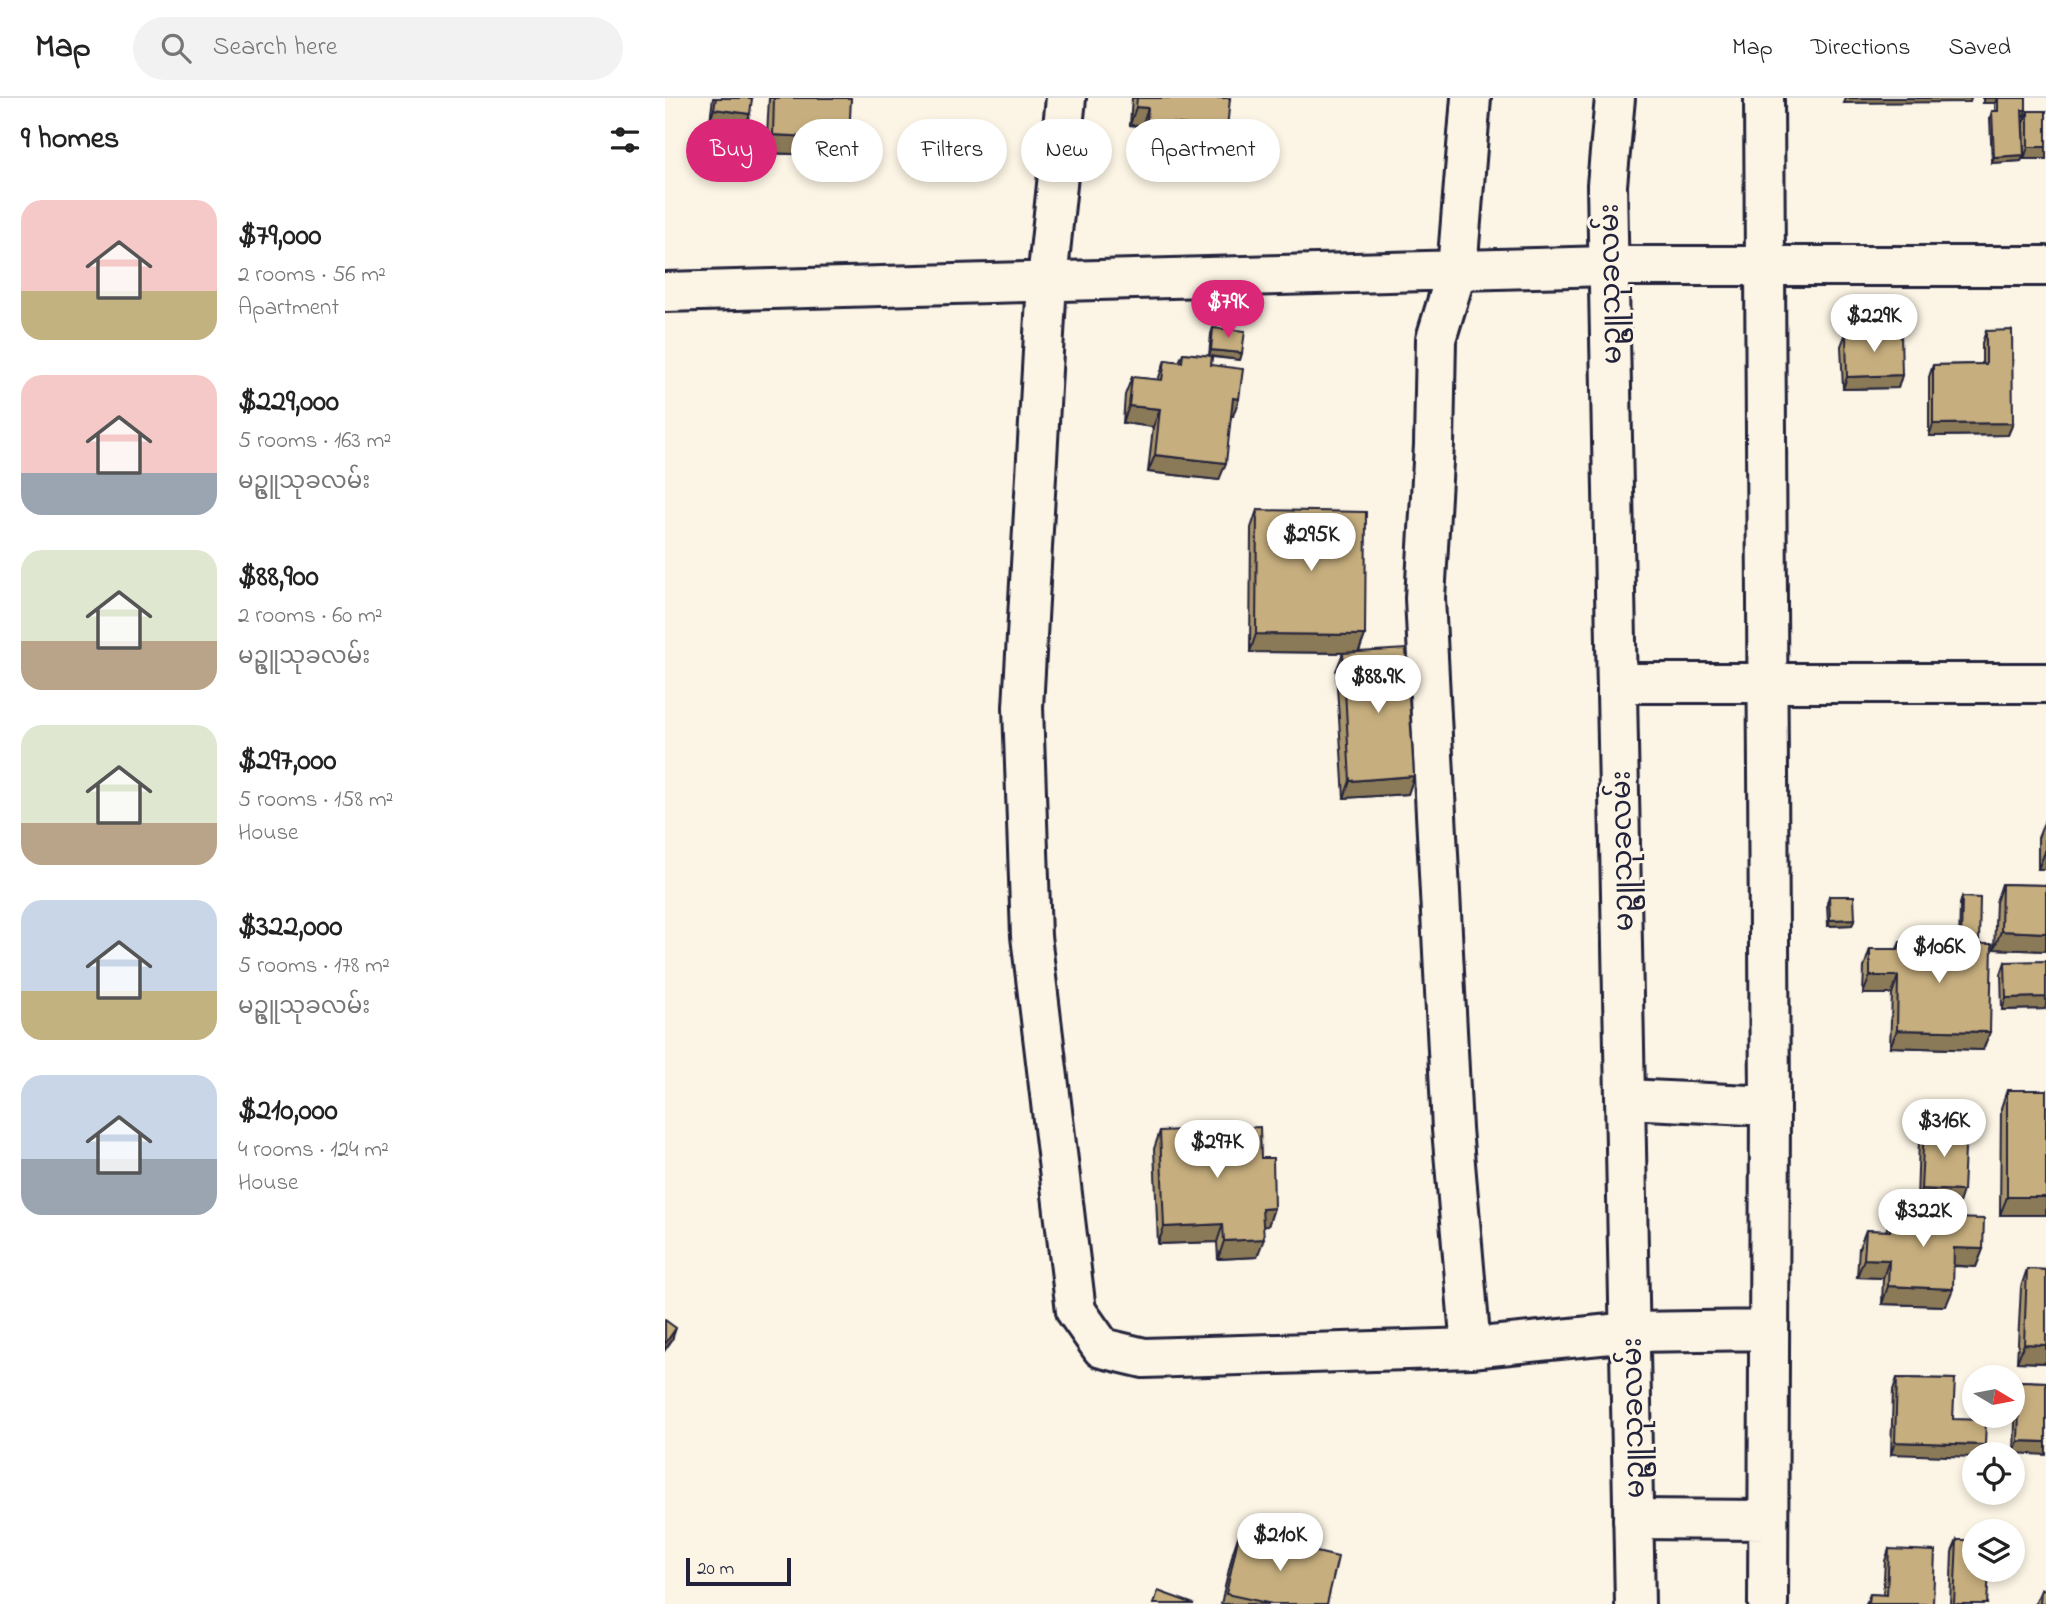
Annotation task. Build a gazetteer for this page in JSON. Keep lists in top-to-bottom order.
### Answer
{
  "streets": {
    "street": ["မဥ္ဇူသုခလမ်း"]
  },
  "scale_bar": "20 m",
  "north": "right",
  "page": {
    "header": "Map",
    "search": "Search here",
    "nav": ["Map", "Directions", "Saved"],
    "heading": "9 homes",
    "chip": [
      "Buy",
      "Rent",
      "Filters",
      "New",
      "Apartment"
    ],
    "list": [
      {
        "name": "$79,000",
        "note": "2 rooms · 56 m² · Apartment"
      },
      {
        "name": "$229,000",
        "note": "5 rooms · 163 m² · မဥ္ဇူသုခလမ်း"
      },
      {
        "name": "$88,900",
        "note": "2 rooms · 60 m² · မဥ္ဇူသုခလမ်း"
      },
      {
        "name": "$297,000",
        "note": "5 rooms · 158 m² · House"
      },
      {
        "name": "$322,000",
        "note": "5 rooms · 178 m² · မဥ္ဇူသုခလမ်း"
      },
      {
        "name": "$210,000",
        "note": "4 rooms · 124 m² · House"
      }
    ],
    "price": [
      "$79K",
      "$229K",
      "$295K",
      "$88.9K",
      "$106K",
      "$316K",
      "$297K",
      "$322K",
      "$210K"
    ],
    "scale": "20 m"
  }
}
